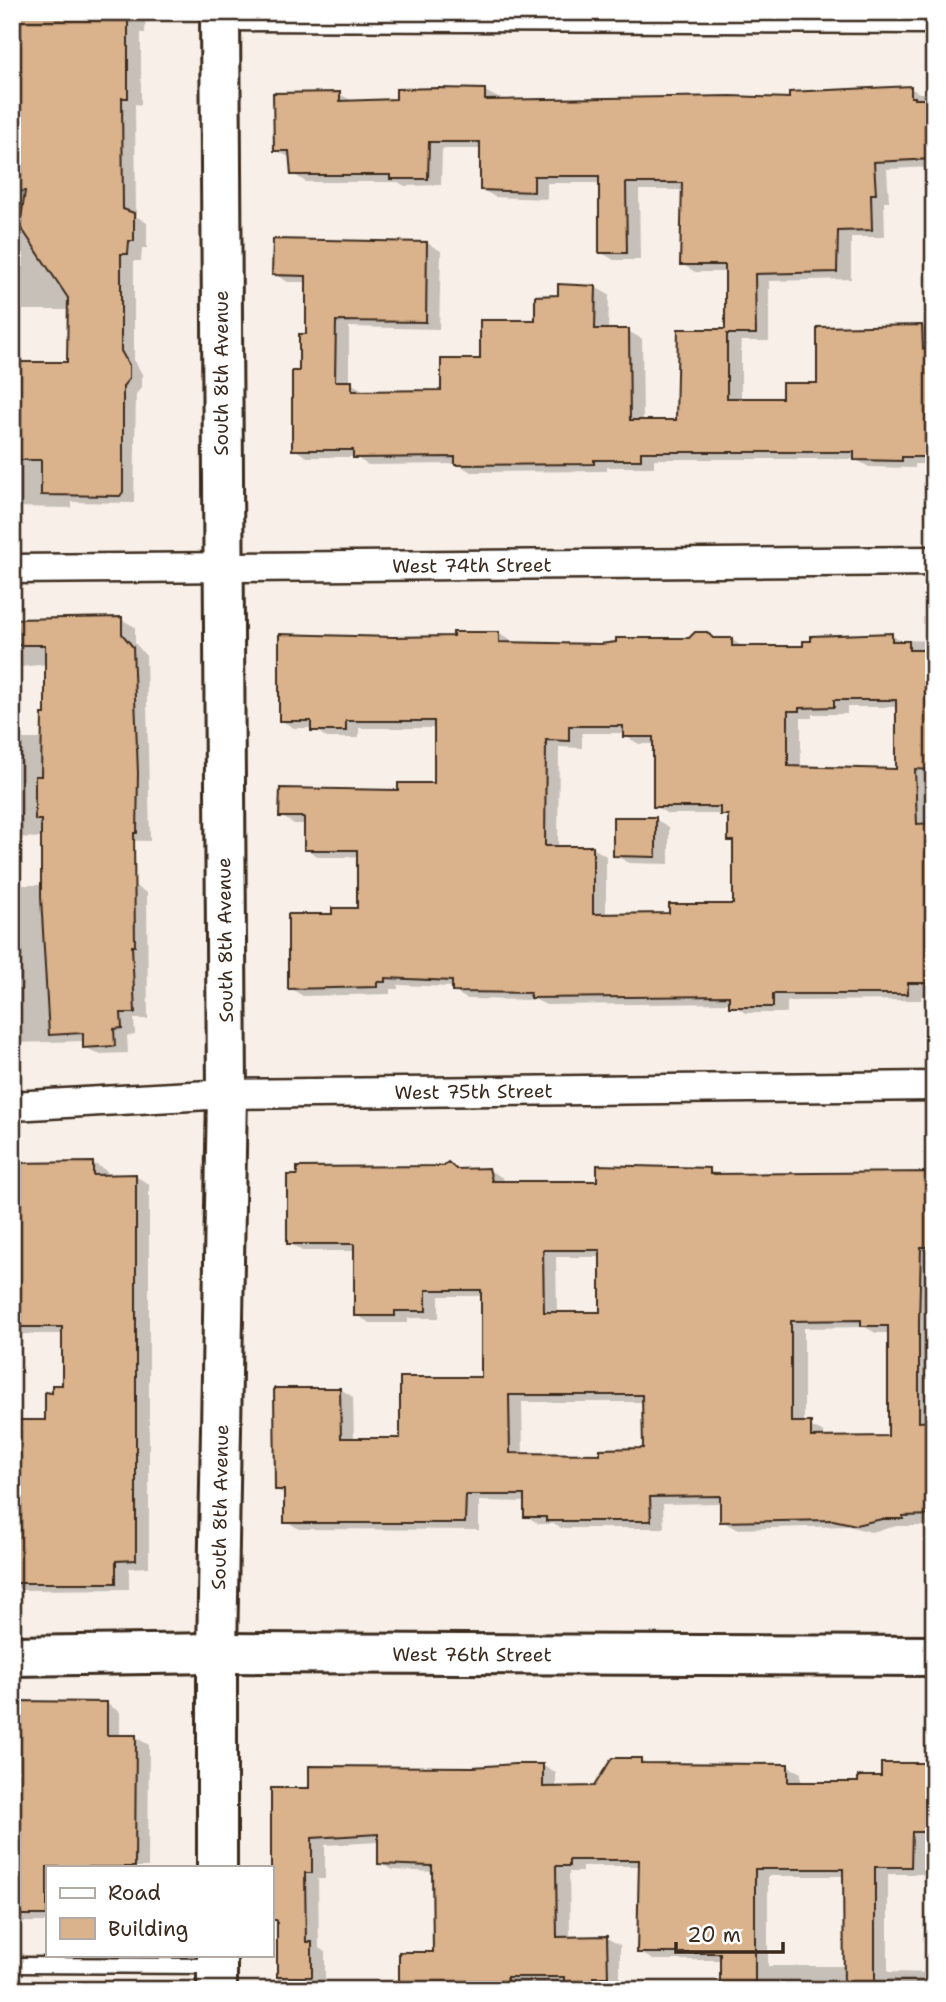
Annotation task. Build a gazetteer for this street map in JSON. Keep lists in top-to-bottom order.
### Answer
{
  "streets": {
    "street": [
      "South 8th Avenue",
      "West 74th Street",
      "West 75th Street",
      "West 76th Street"
    ]
  },
  "crossings": [
    ["South 8th Avenue", "West 74th Street"],
    ["South 8th Avenue", "West 75th Street"],
    ["South 8th Avenue", "West 76th Street"]
  ],
  "legend": ["Road", "Building"],
  "scale_bar": "20 m"
}
